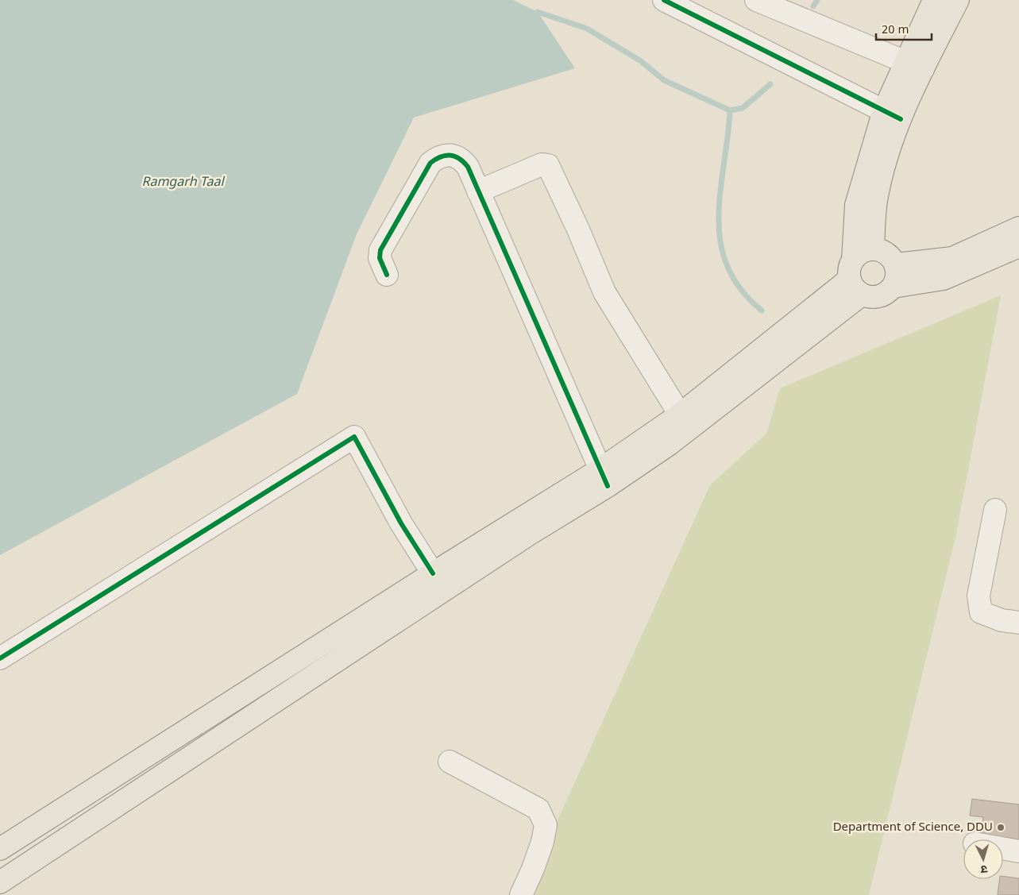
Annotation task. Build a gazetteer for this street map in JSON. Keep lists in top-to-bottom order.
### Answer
{
  "water": ["Ramgarh Taal"],
  "places": ["Department of Science, DDU"],
  "scale_bar": "20 m",
  "north": "bottom"
}
